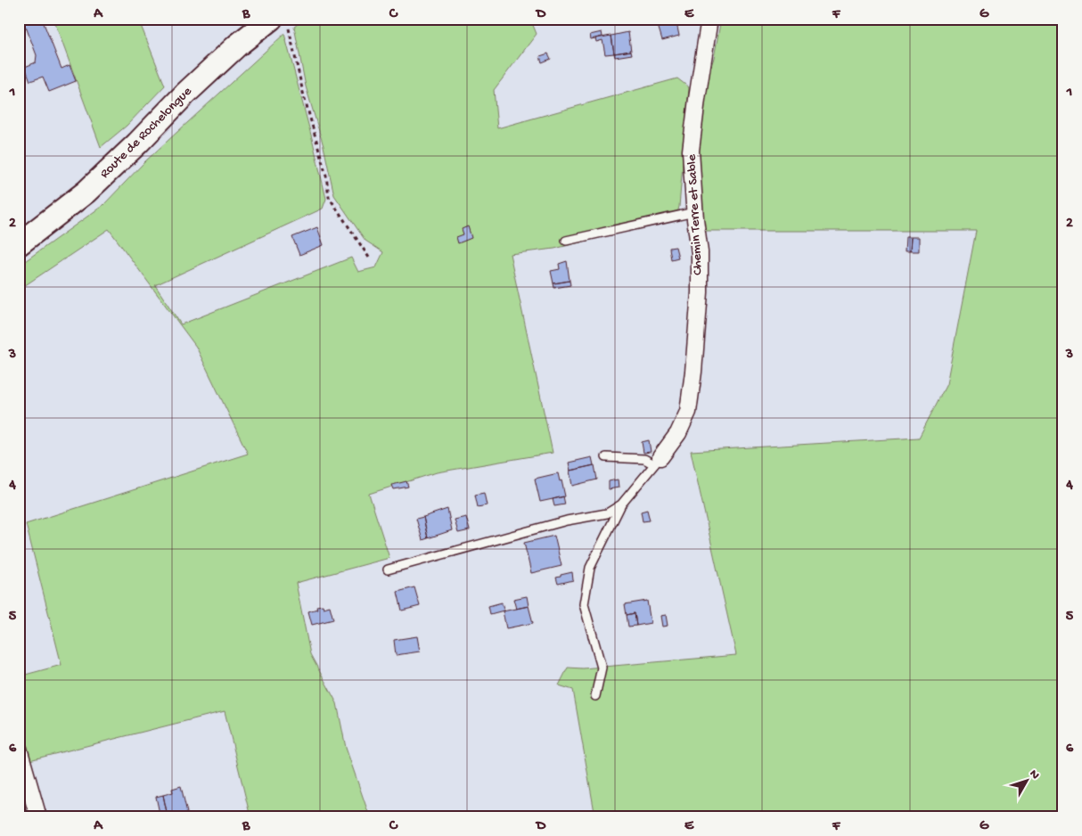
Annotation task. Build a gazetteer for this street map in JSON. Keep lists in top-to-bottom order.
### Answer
{
  "streets": {
    "main road": ["Route de Rochelongue"],
    "street": ["Chemin Terre et Sable"]
  },
  "north": "top right",
  "grid": {
    "columns": [
      "A",
      "B",
      "C",
      "D",
      "E",
      "F",
      "G"
    ],
    "rows": [
      "1",
      "2",
      "3",
      "4",
      "5",
      "6"
    ]
  }
}
